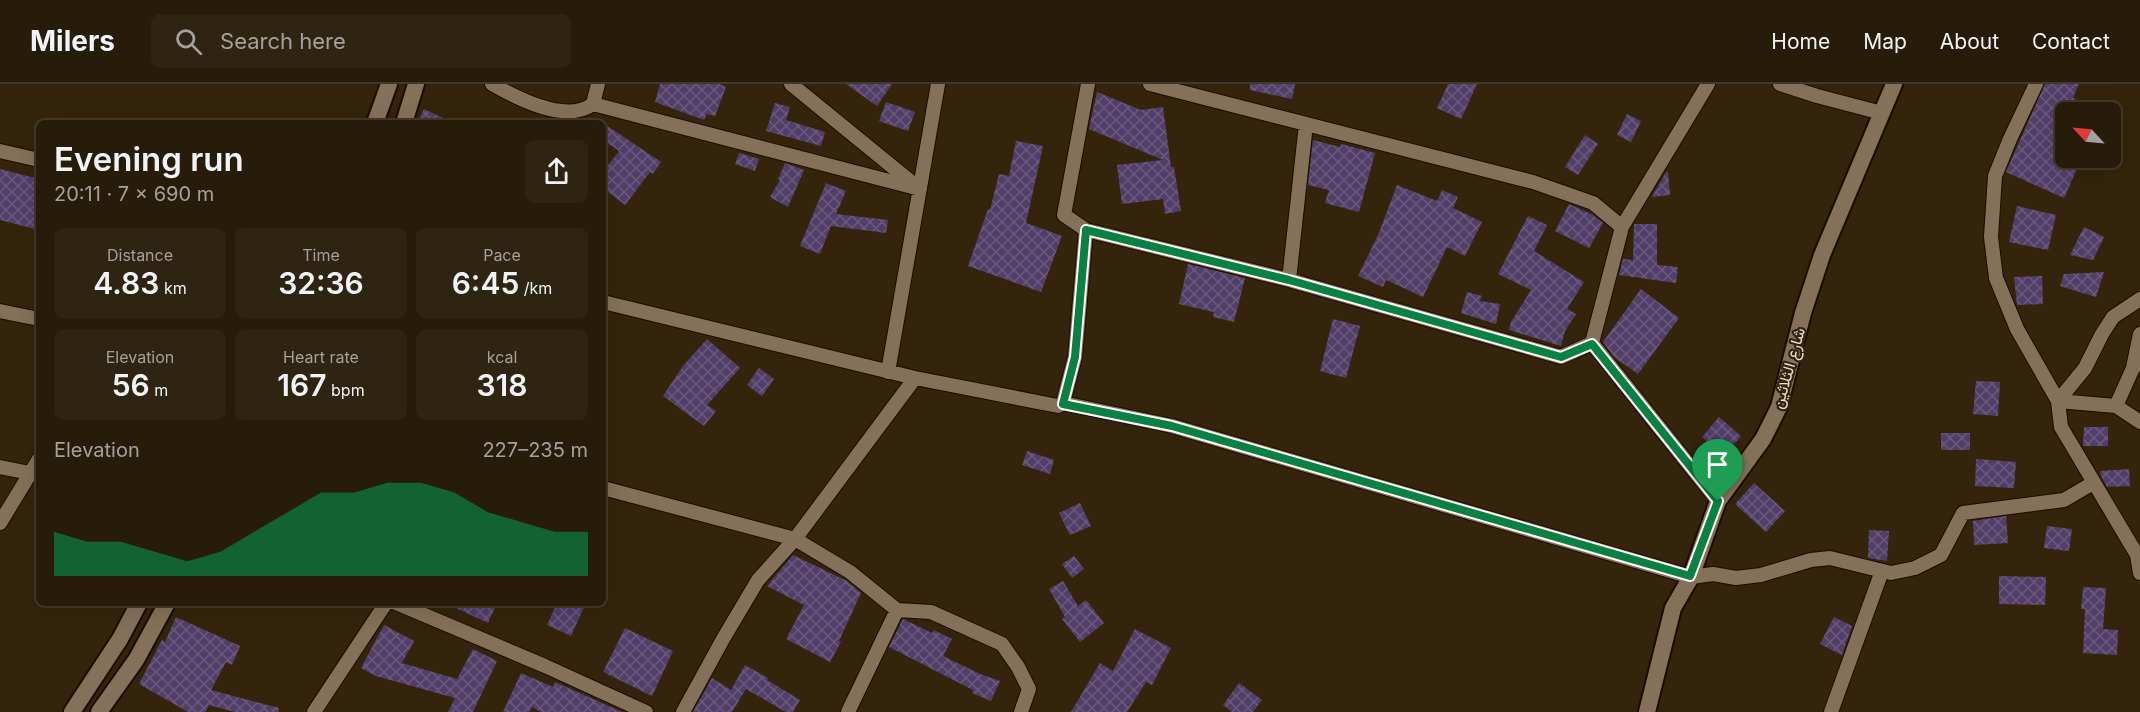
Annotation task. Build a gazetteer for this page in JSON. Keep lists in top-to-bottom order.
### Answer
{
  "streets": {
    "street": ["شارع الثلاثين"]
  },
  "north": "top left",
  "page": {
    "header": "Milers",
    "search": "Search here",
    "nav": [
      "Home",
      "Map",
      "About",
      "Contact"
    ],
    "heading": ["Evening run", "20:11 · 7 × 690 m"],
    "stats": [
      ["Distance", "4.83 km"],
      ["Time", "32:36"],
      ["Pace", "6:45 /km"],
      ["Elevation", "56 m"],
      ["Heart rate", "167 bpm"],
      ["kcal", "318"]
    ],
    "chart": ["Elevation", "227–235 m"]
  }
}
